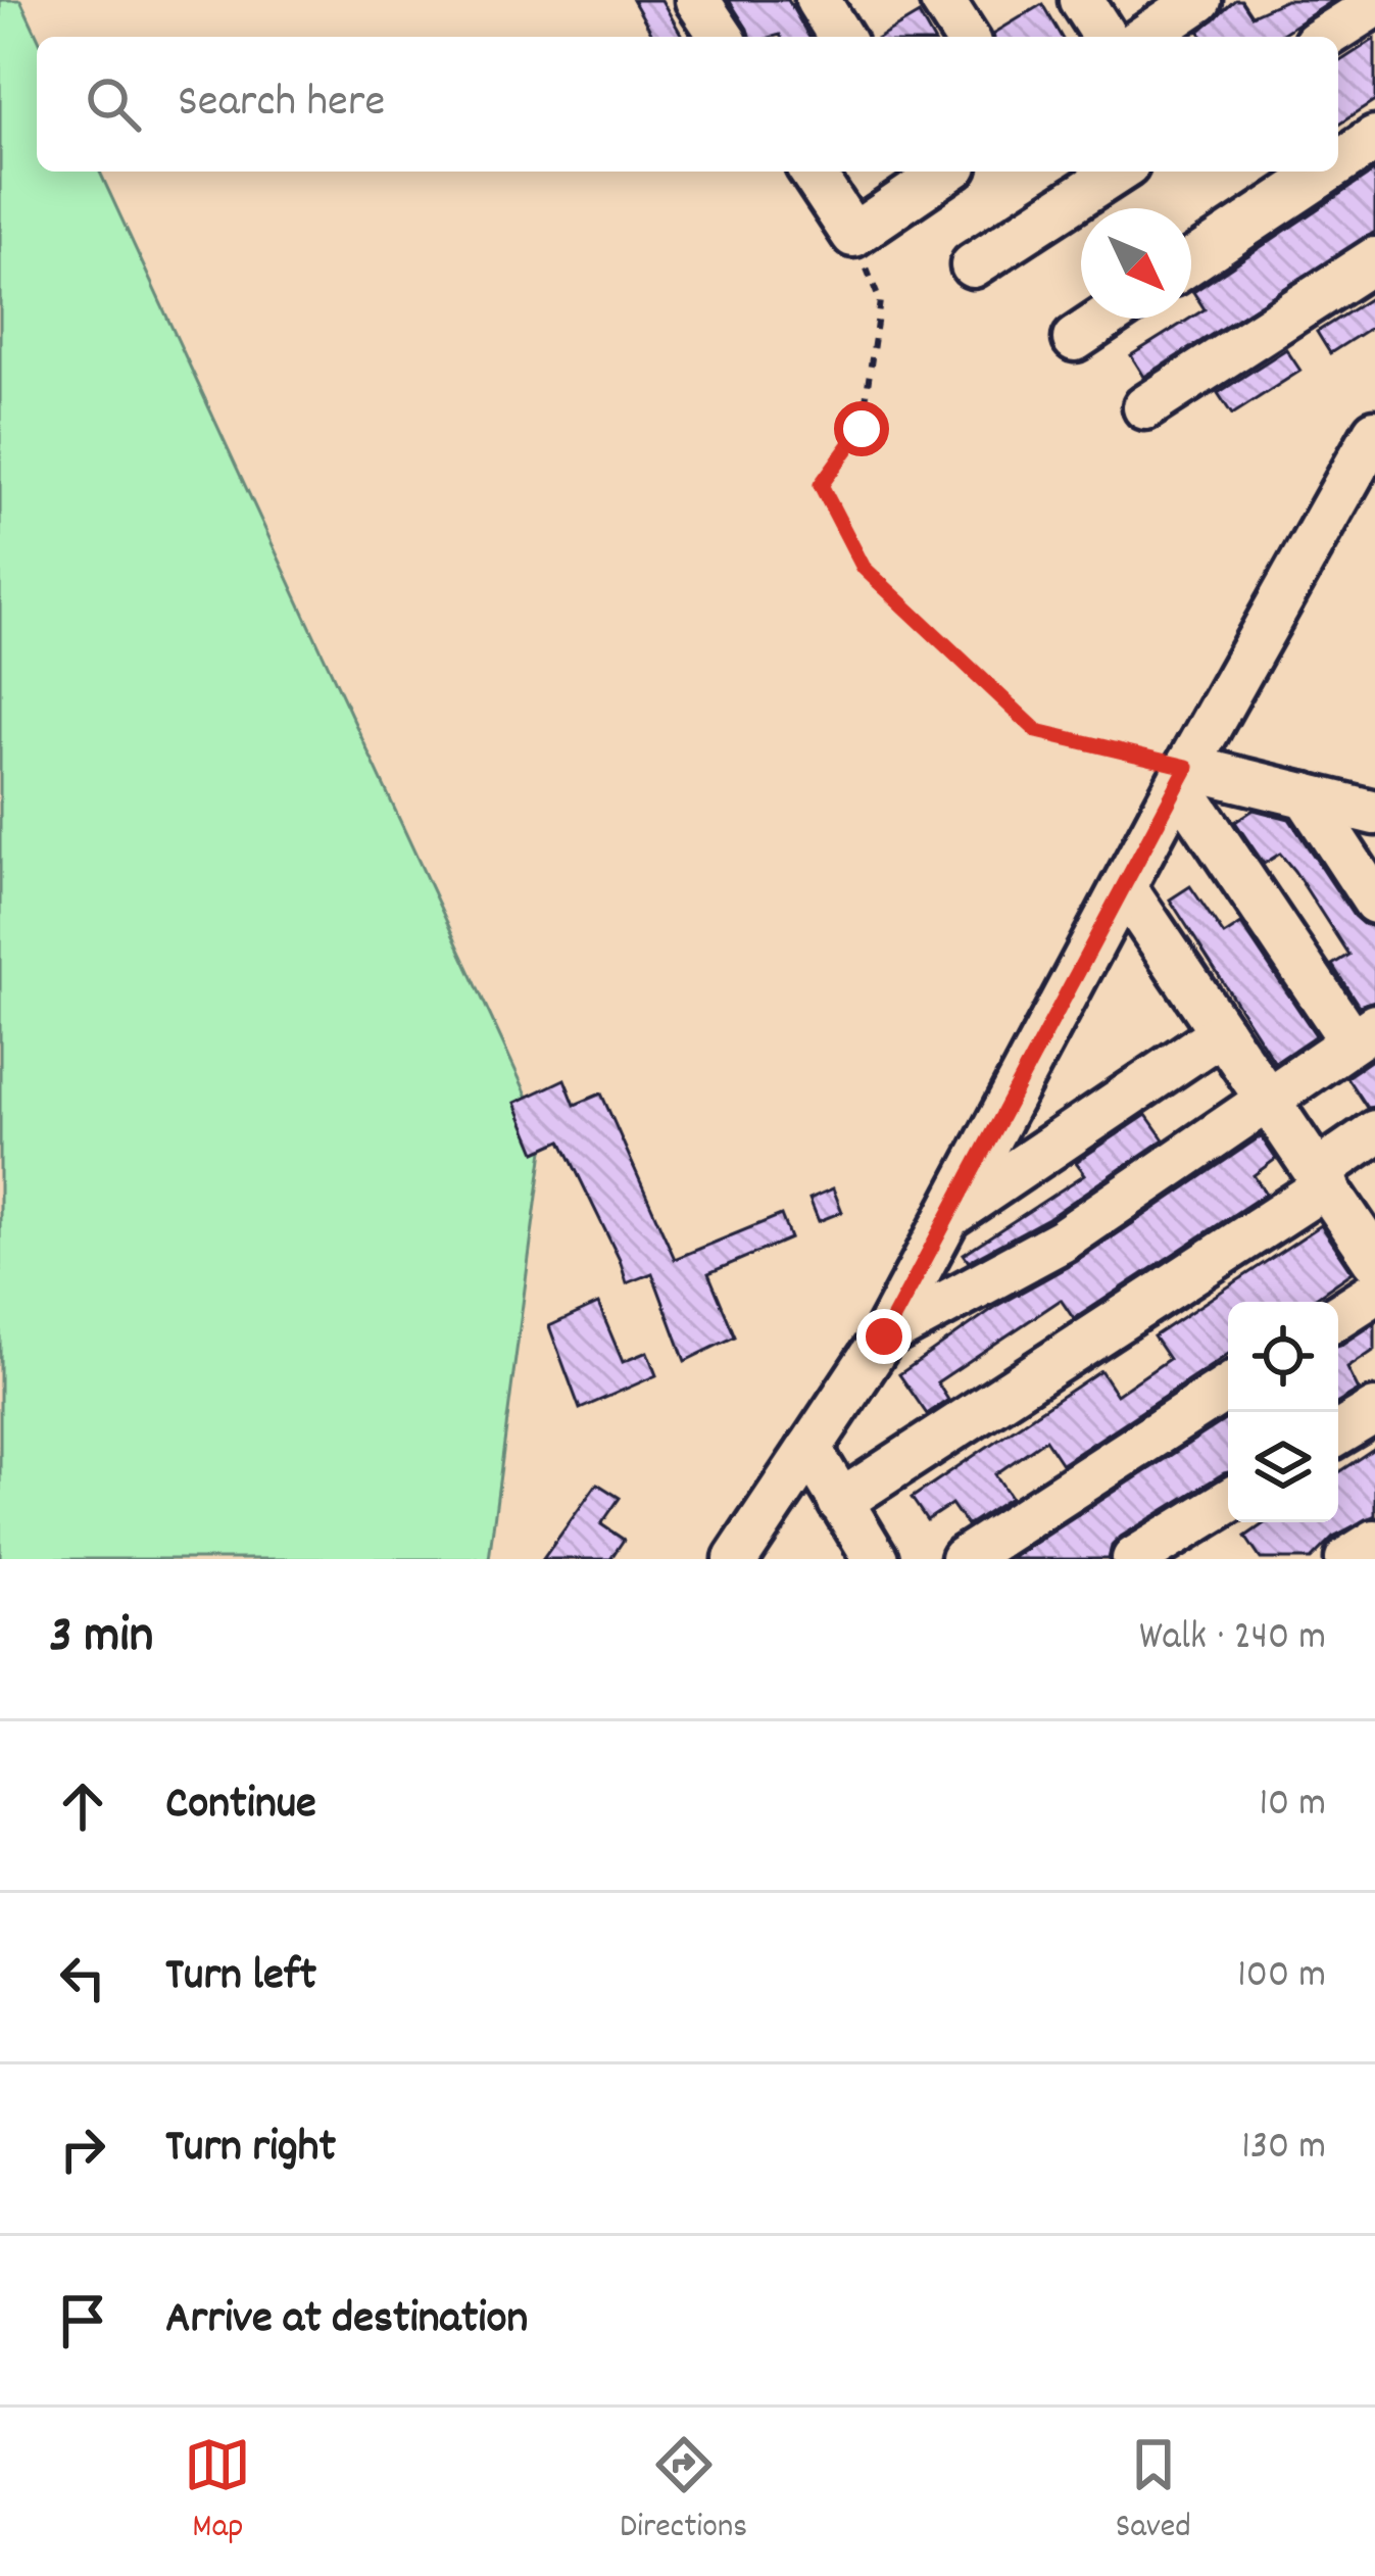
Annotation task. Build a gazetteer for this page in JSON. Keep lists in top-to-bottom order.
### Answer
{
  "north": "bottom right",
  "page": {
    "search": "Search here",
    "heading": ["3 min", "Walk · 240 m"],
    "list": [
      ["Continue", "10 m"],
      ["Turn left", "100 m"],
      ["Turn right", "130 m"],
      "Arrive at destination"
    ],
    "nav": ["Map", "Directions", "Saved"]
  }
}
